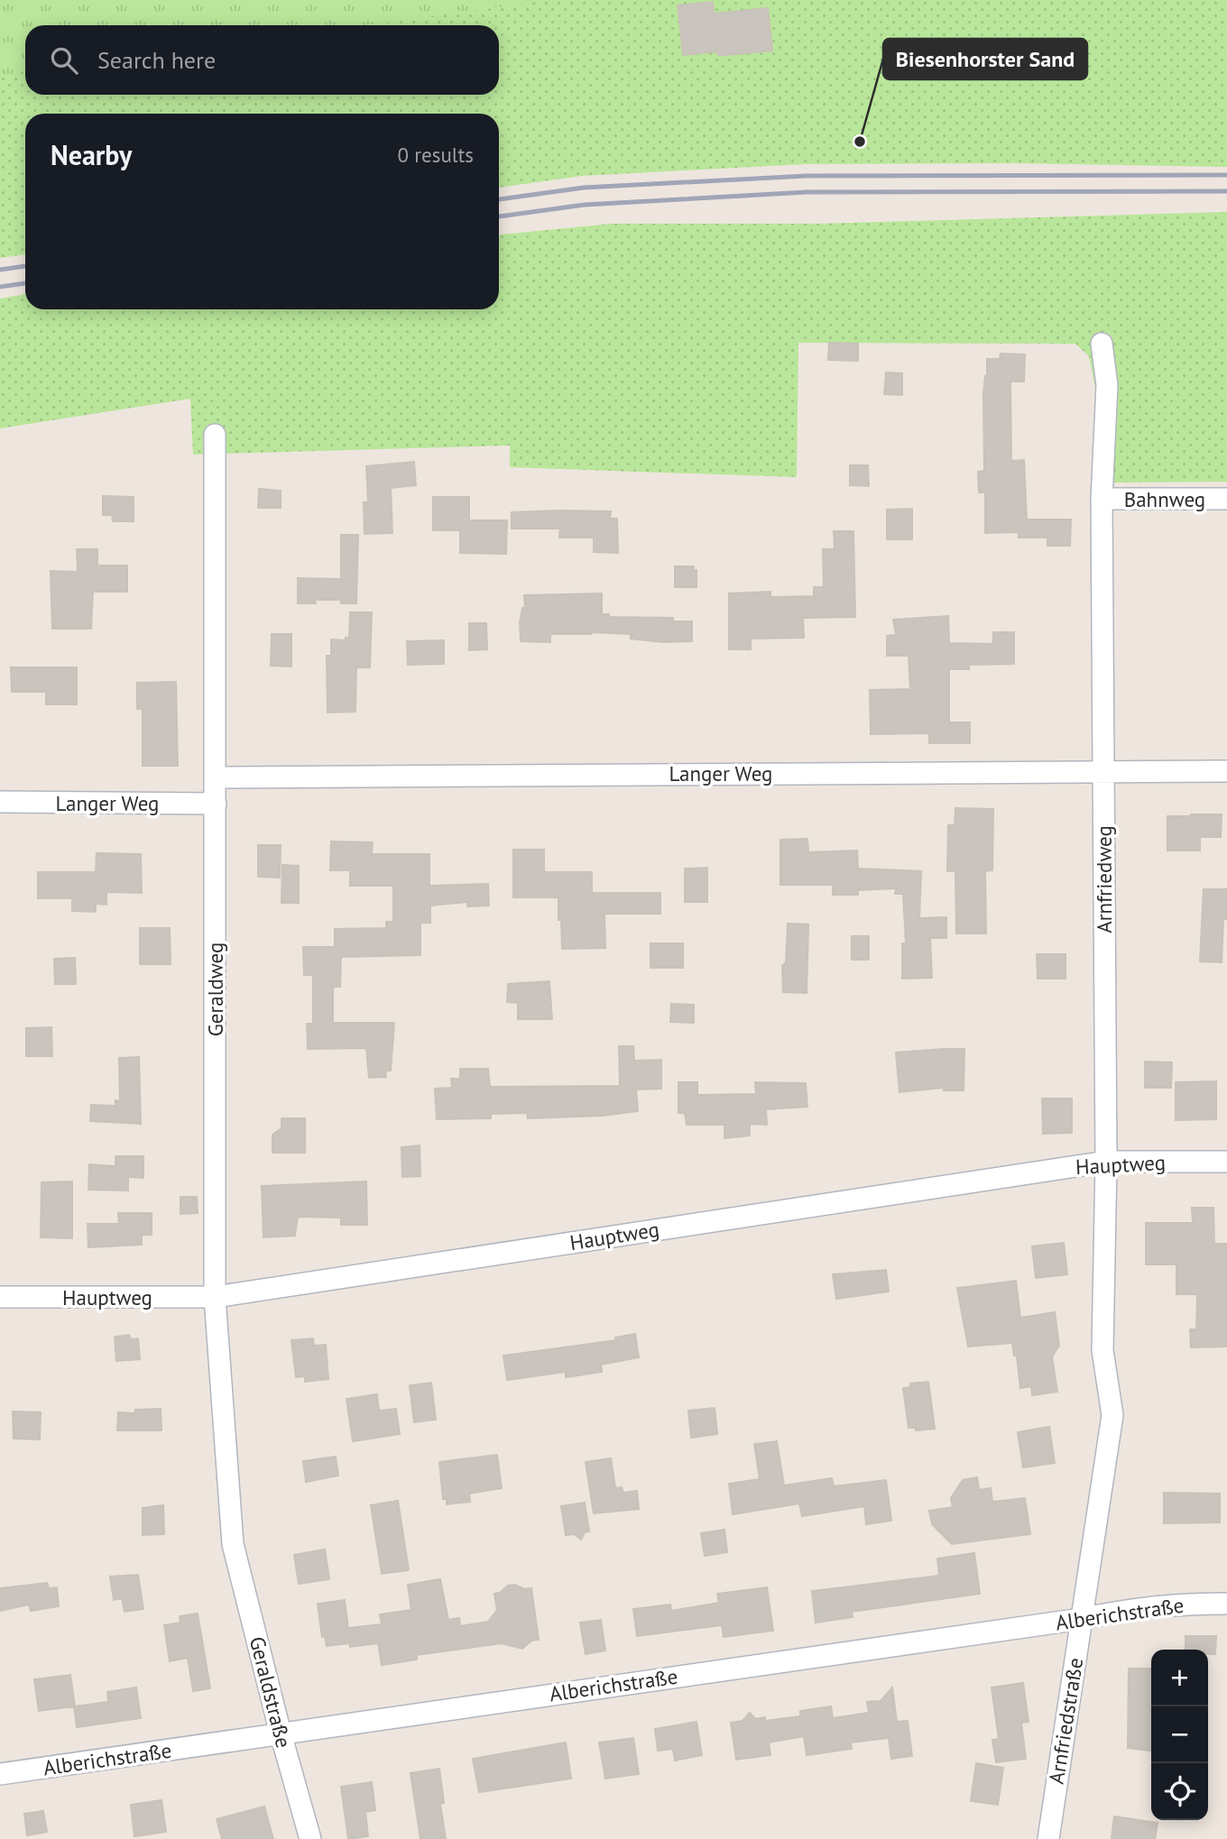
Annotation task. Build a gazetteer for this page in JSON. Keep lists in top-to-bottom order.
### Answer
{
  "streets": {
    "street": [
      "Bahnweg",
      "Langer Weg",
      "Arnfriedweg",
      "Geraldweg",
      "Hauptweg",
      "Alberichstraße",
      "Geraldstraße",
      "Arnfriedstraße"
    ]
  },
  "crossings": [
    ["Bahnweg", "Arnfriedweg"],
    ["Langer Weg", "Arnfriedweg"],
    ["Langer Weg", "Geraldweg"],
    ["Arnfriedweg", "Hauptweg"],
    ["Arnfriedweg", "Arnfriedstraße"],
    ["Geraldweg", "Hauptweg"],
    ["Geraldweg", "Geraldstraße"],
    ["Alberichstraße", "Geraldstraße"],
    ["Alberichstraße", "Arnfriedstraße"]
  ],
  "places": ["Biesenhorster Sand"],
  "page": {
    "search": "Search here",
    "heading": ["Nearby", "0 results"],
    "map_buttons": ["+", "−"]
  }
}
